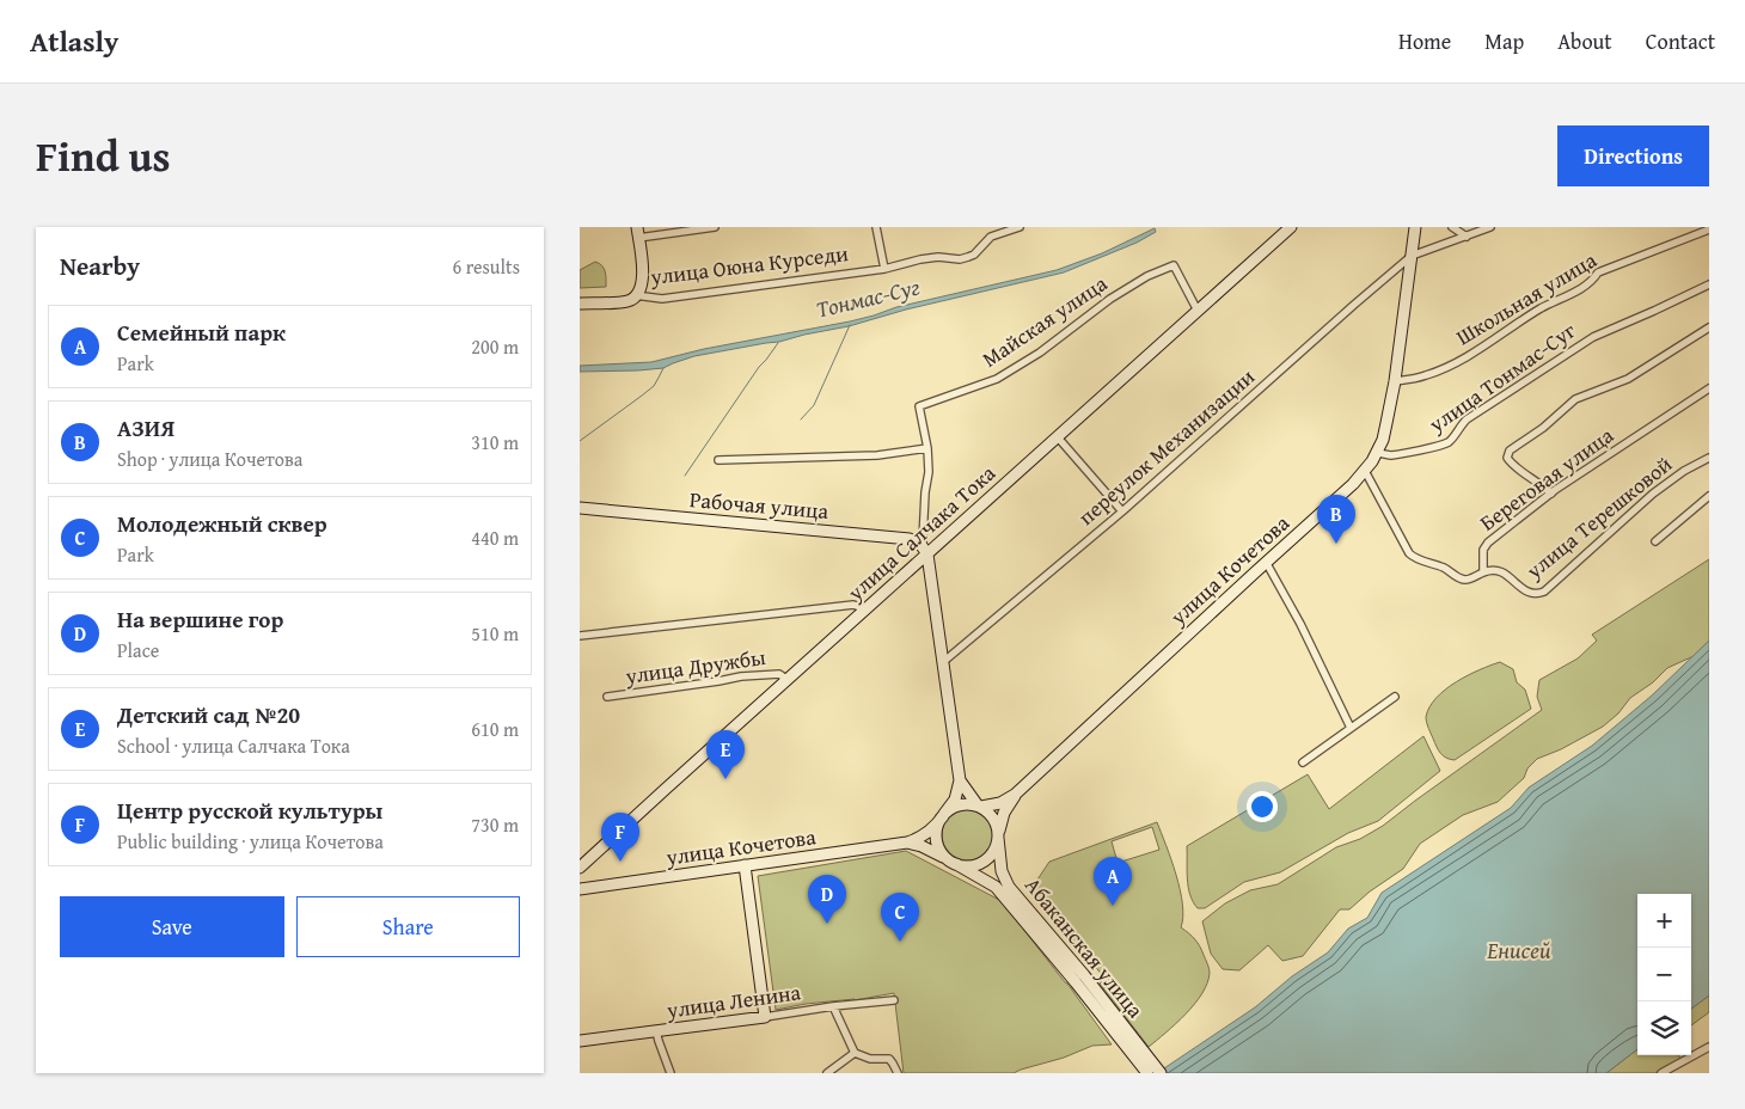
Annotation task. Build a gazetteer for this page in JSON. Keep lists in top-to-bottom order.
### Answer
{
  "streets": {
    "main road": [
      "улица Оюна Курседи",
      "Рабочая улица",
      "улица Салчака Тока",
      "улица Кочетова",
      "Абаканская улица",
      "улица Ленина"
    ],
    "street": [
      "Школьная улица",
      "Майская улица",
      "улица Тонмас-Суг",
      "переулок Механизации",
      "Береговая улица",
      "улица Терешковой",
      "улица Дружбы"
    ]
  },
  "crossings": [
    ["Школьная улица", "улица Кочетова"],
    ["Майская улица", "улица Салчака Тока"],
    ["улица Тонмас-Суг", "улица Кочетова"],
    ["переулок Механизации", "улица Кочетова"],
    ["Береговая улица", "улица Терешковой"],
    ["улица Салчака Тока", "улица Дружбы"],
    ["улица Кочетова", "Абаканская улица"]
  ],
  "water": ["Тонмас-Суг", "Енисей"],
  "page": {
    "header": "Atlasly",
    "nav": [
      "Home",
      "Map",
      "About",
      "Contact"
    ],
    "title": "Find us",
    "buttons": [
      "Directions",
      ["Save", "Share"]
    ],
    "heading": ["Nearby", "6 results"],
    "list": [
      {
        "mark": "A",
        "name": "Семейный парк",
        "note": "Park",
        "value": "200 m"
      },
      {
        "mark": "B",
        "name": "АЗИЯ",
        "note": "Shop · улица Кочетова",
        "value": "310 m"
      },
      {
        "mark": "C",
        "name": "Молодежный сквер",
        "note": "Park",
        "value": "440 m"
      },
      {
        "mark": "D",
        "name": "На вершине гор",
        "note": "Place",
        "value": "510 m"
      },
      {
        "mark": "E",
        "name": "Детский сад №20",
        "note": "School · улица Салчака Тока",
        "value": "610 m"
      },
      {
        "mark": "F",
        "name": "Центр русской культуры",
        "note": "Public building · улица Кочетова",
        "value": "730 m"
      }
    ],
    "pins": [
      "B",
      "E",
      "F",
      "A",
      "D",
      "C"
    ],
    "map_buttons": ["+", "−"]
  }
}
